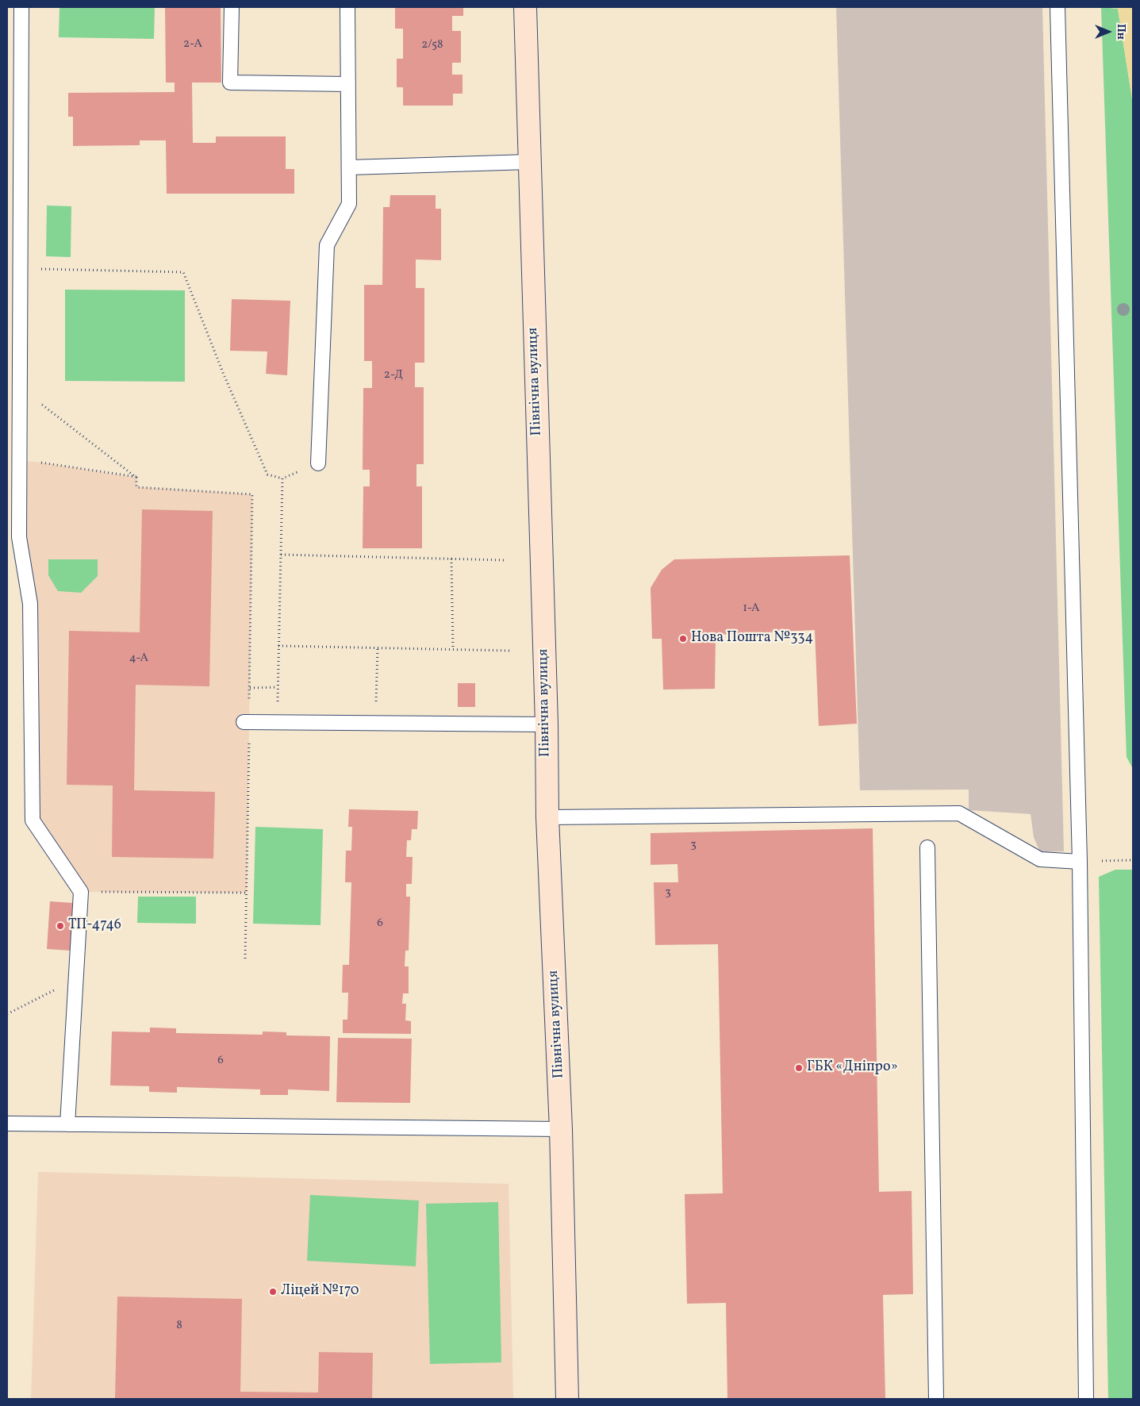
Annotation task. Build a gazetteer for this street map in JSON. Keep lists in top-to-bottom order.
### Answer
{
  "streets": {
    "street": ["Північна вулиця"]
  },
  "places": [
    "Нова Пошта №334",
    "ТП-4746",
    "ГБК «Дніпро»",
    "Ліцей №170"
  ],
  "house_numbers": [
    "2-А",
    "2/58",
    "2-Д",
    "1-А",
    "4-А",
    "3",
    "3",
    "6",
    "6",
    "8"
  ],
  "north": "right"
}
